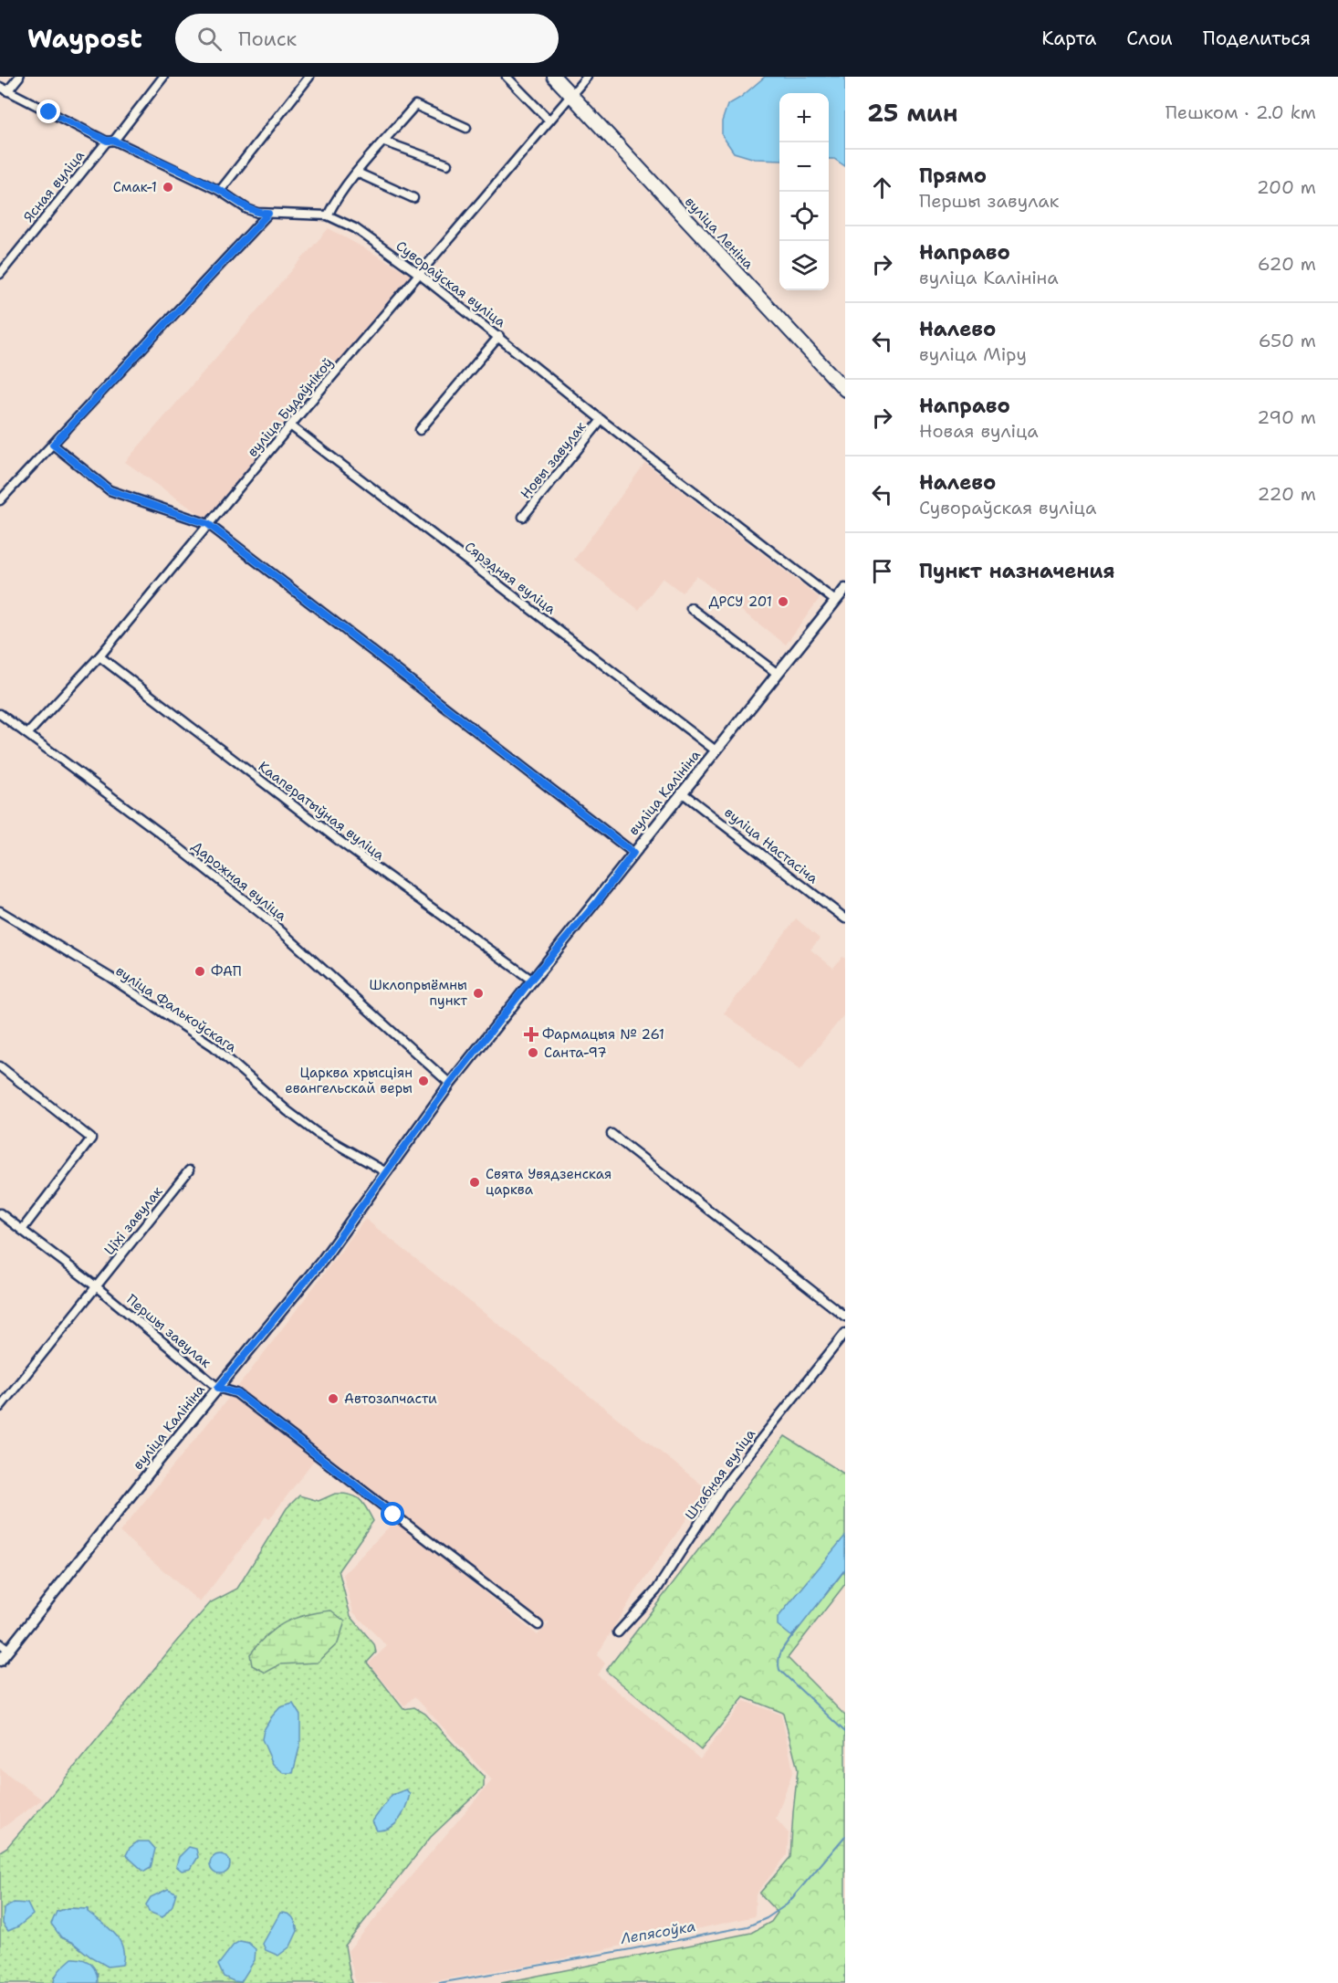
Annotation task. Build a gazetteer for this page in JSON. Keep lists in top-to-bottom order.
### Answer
{
  "streets": {
    "main road": ["вуліца Леніна"],
    "street": [
      "Ясная вуліца",
      "Сувораўская вуліца",
      "вуліца Будаўнікоў",
      "Новы завулак",
      "Сярэдняя вуліца",
      "вуліца Калініна",
      "Кааператыўная вуліца",
      "вуліца Настасіча",
      "Дарожная вуліца",
      "вуліца Фалькоўскага",
      "Ціхі завулак",
      "Першы завулак",
      "Штабная вуліца"
    ]
  },
  "crossings": [
    ["Ясная вуліца", "Сувораўская вуліца"],
    ["вуліца Леніна", "вуліца Будаўнікоў"],
    ["Сувораўская вуліца", "вуліца Будаўнікоў"],
    ["Сувораўская вуліца", "Новы завулак"],
    ["Сувораўская вуліца", "вуліца Калініна"],
    ["вуліца Будаўнікоў", "Сярэдняя вуліца"],
    ["вуліца Будаўнікоў", "Кааператыўная вуліца"],
    ["вуліца Будаўнікоў", "Дарожная вуліца"],
    ["Сярэдняя вуліца", "вуліца Калініна"],
    ["вуліца Калініна", "Кааператыўная вуліца"],
    ["вуліца Калініна", "вуліца Настасіча"],
    ["вуліца Калініна", "Дарожная вуліца"],
    ["вуліца Калініна", "вуліца Фалькоўскага"],
    ["вуліца Калініна", "Першы завулак"],
    ["Ціхі завулак", "Першы завулак"]
  ],
  "water": ["Лепясоўка"],
  "places": {
    "other": [
      "Смак-1",
      "ДРСУ 201",
      "ФАП",
      "Шклопрыёмны пункт",
      "Санта-97",
      "Царква хрысціян евангельскай веры",
      "Свята Увядзенская царква",
      "Автозапчасти"
    ],
    "health": ["Фармацыя № 261"]
  },
  "page": {
    "header": "Waypost",
    "search": "Поиск",
    "nav": ["Карта", "Слои", "Поделиться"],
    "heading": ["25 мин", "Пешком · 2.0 km"],
    "map_buttons": ["+", "−"],
    "list": [
      ["Прямо", "Першы завулак", "200 m"],
      ["Направо", "вуліца Калініна", "620 m"],
      ["Налево", "вуліца Міру", "650 m"],
      ["Направо", "Новая вуліца", "290 m"],
      ["Налево", "Сувораўская вуліца", "220 m"],
      "Пункт назначения"
    ]
  }
}
